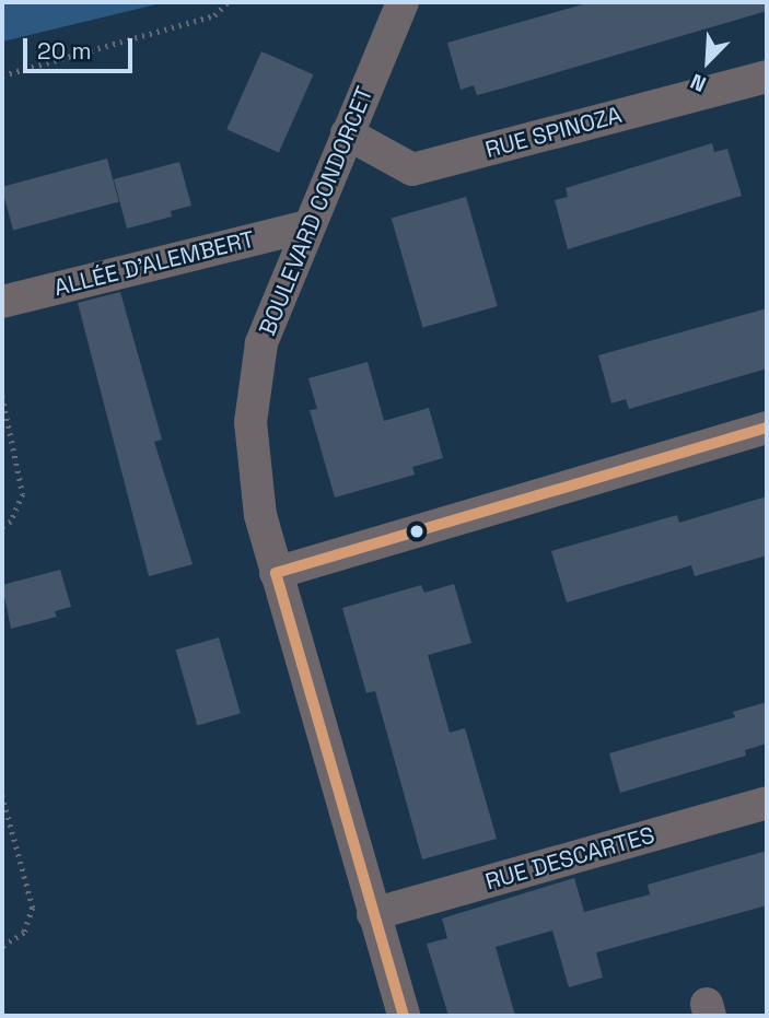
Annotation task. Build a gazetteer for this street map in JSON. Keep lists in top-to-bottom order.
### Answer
{
  "streets": {
    "street": [
      "RUE SPINOZA",
      "BOULEVARD CONDORCET",
      "ALLÉE D'ALEMBERT",
      "RUE DESCARTES"
    ]
  },
  "crossings": [
    ["RUE SPINOZA", "BOULEVARD CONDORCET"],
    ["BOULEVARD CONDORCET", "ALLÉE D'ALEMBERT"],
    ["BOULEVARD CONDORCET", "RUE DESCARTES"]
  ],
  "scale_bar": "20 m",
  "north": "bottom left"
}
